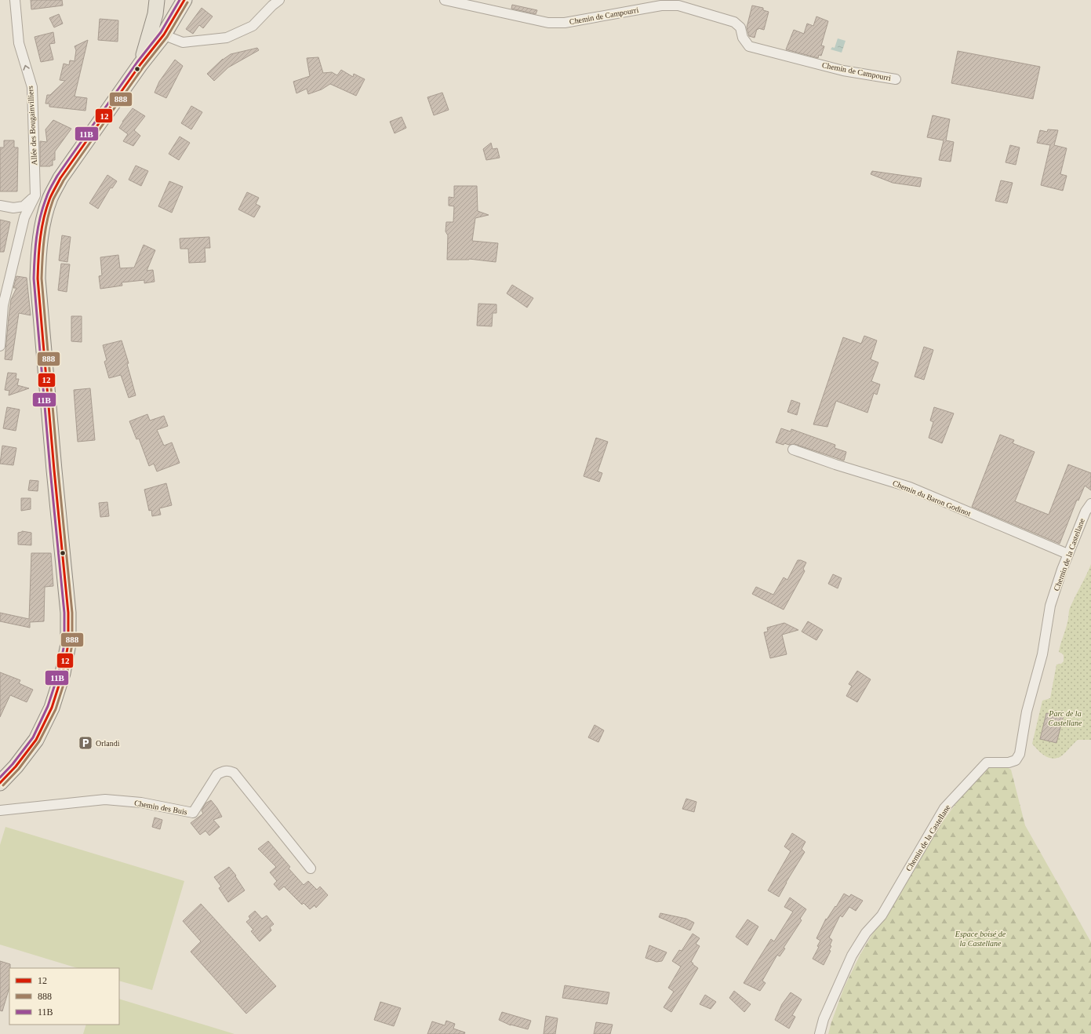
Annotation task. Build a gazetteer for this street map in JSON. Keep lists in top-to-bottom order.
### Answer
{
  "streets": {
    "street": [
      "Chemin de Campourri",
      "Allée des Bougainvilliers",
      "Chemin du Baron Godinot",
      "Chemin de la Castellane",
      "Chemin des Buis"
    ]
  },
  "crossings": [
    ["Chemin du Baron Godinot", "Chemin de la Castellane"]
  ],
  "one_way": ["Allée des Bougainvilliers"],
  "parks": ["Parc de la Castellane", "Espace boisé de la Castellane"],
  "places": {
    "parking": ["Orlandi"]
  },
  "lines": ["transit line 12", "transit line 11B", "transit line 888"],
  "legend": ["12", "888", "11B"]
}
